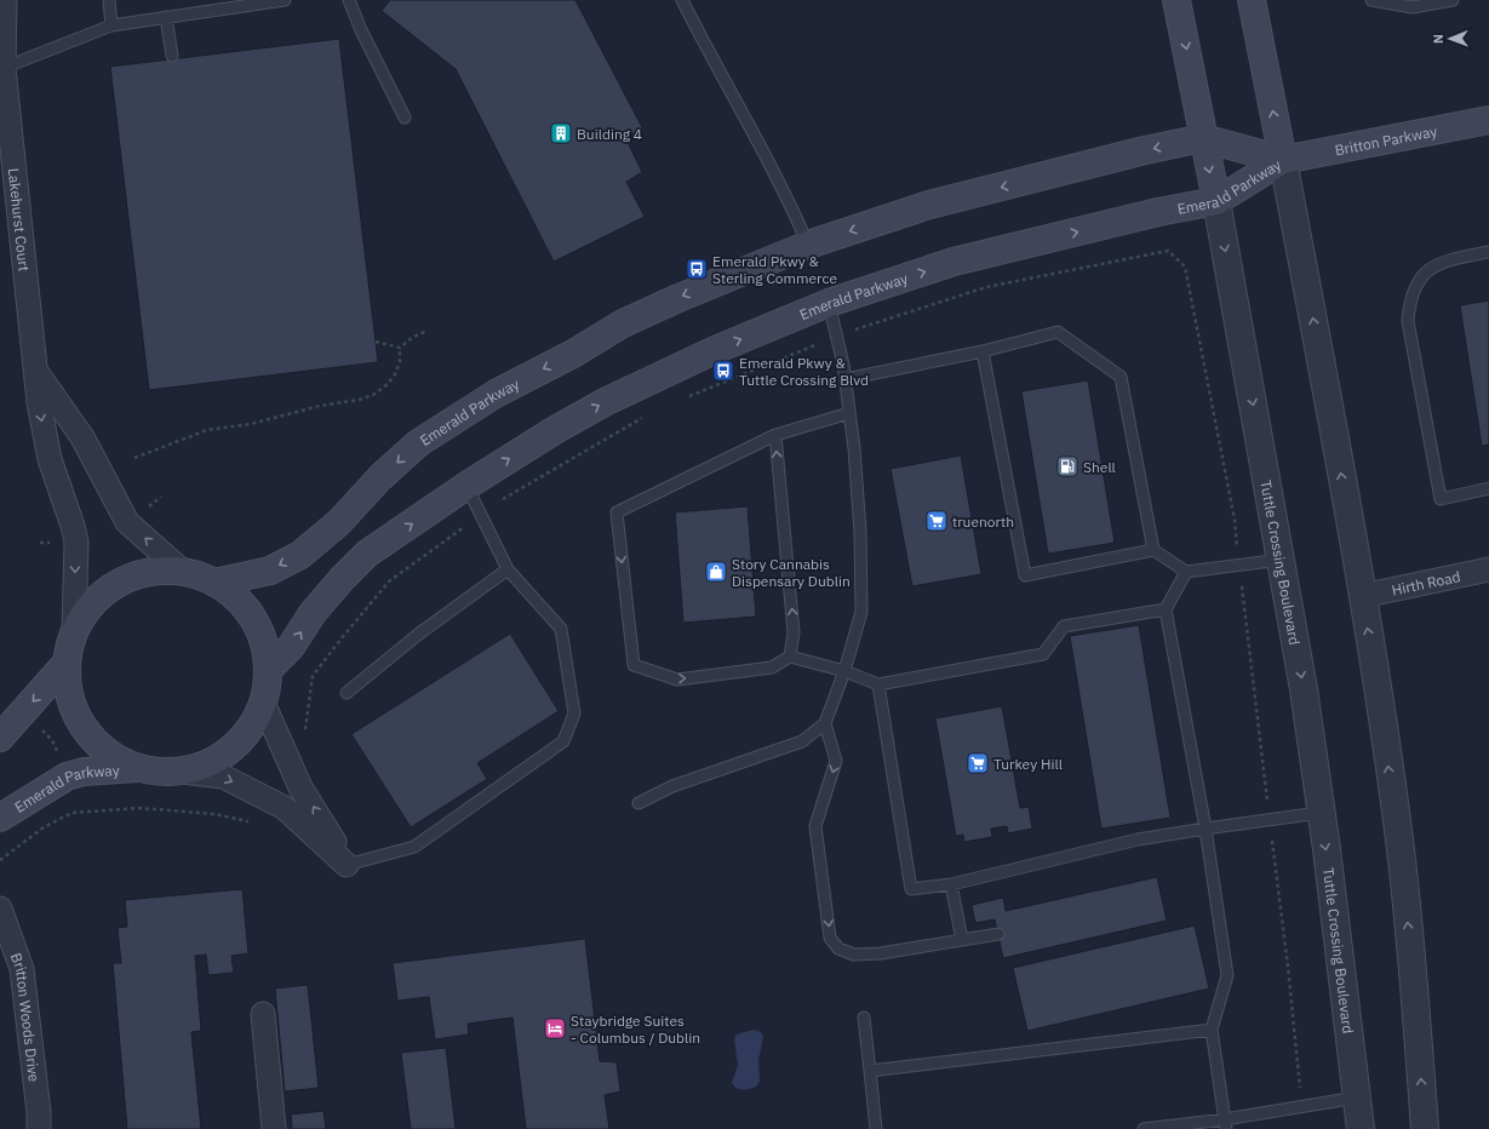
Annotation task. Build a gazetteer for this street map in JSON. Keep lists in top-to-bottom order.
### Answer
{
  "streets": {
    "main road": ["Britton Parkway", "Emerald Parkway", "Tuttle Crossing Boulevard"],
    "street": ["Lakehurst Court", "Hirth Road", "Britton Woods Drive"]
  },
  "crossings": [
    ["Britton Parkway", "Emerald Parkway"],
    ["Emerald Parkway", "Tuttle Crossing Boulevard"]
  ],
  "one_way": ["Tuttle Crossing Boulevard"],
  "places": {
    "building": ["Building 4"],
    "bus stop": ["Emerald Pkwy & Sterling Commerce", "Emerald Pkwy & Tuttle Crossing Blvd"],
    "fuel station": ["Shell"],
    "supermarket": ["truenorth", "Turkey Hill"],
    "shop": ["Story Cannabis Dispensary Dublin"],
    "hotel": ["Staybridge Suites - Columbus / Dublin"]
  },
  "north": "left"
}
